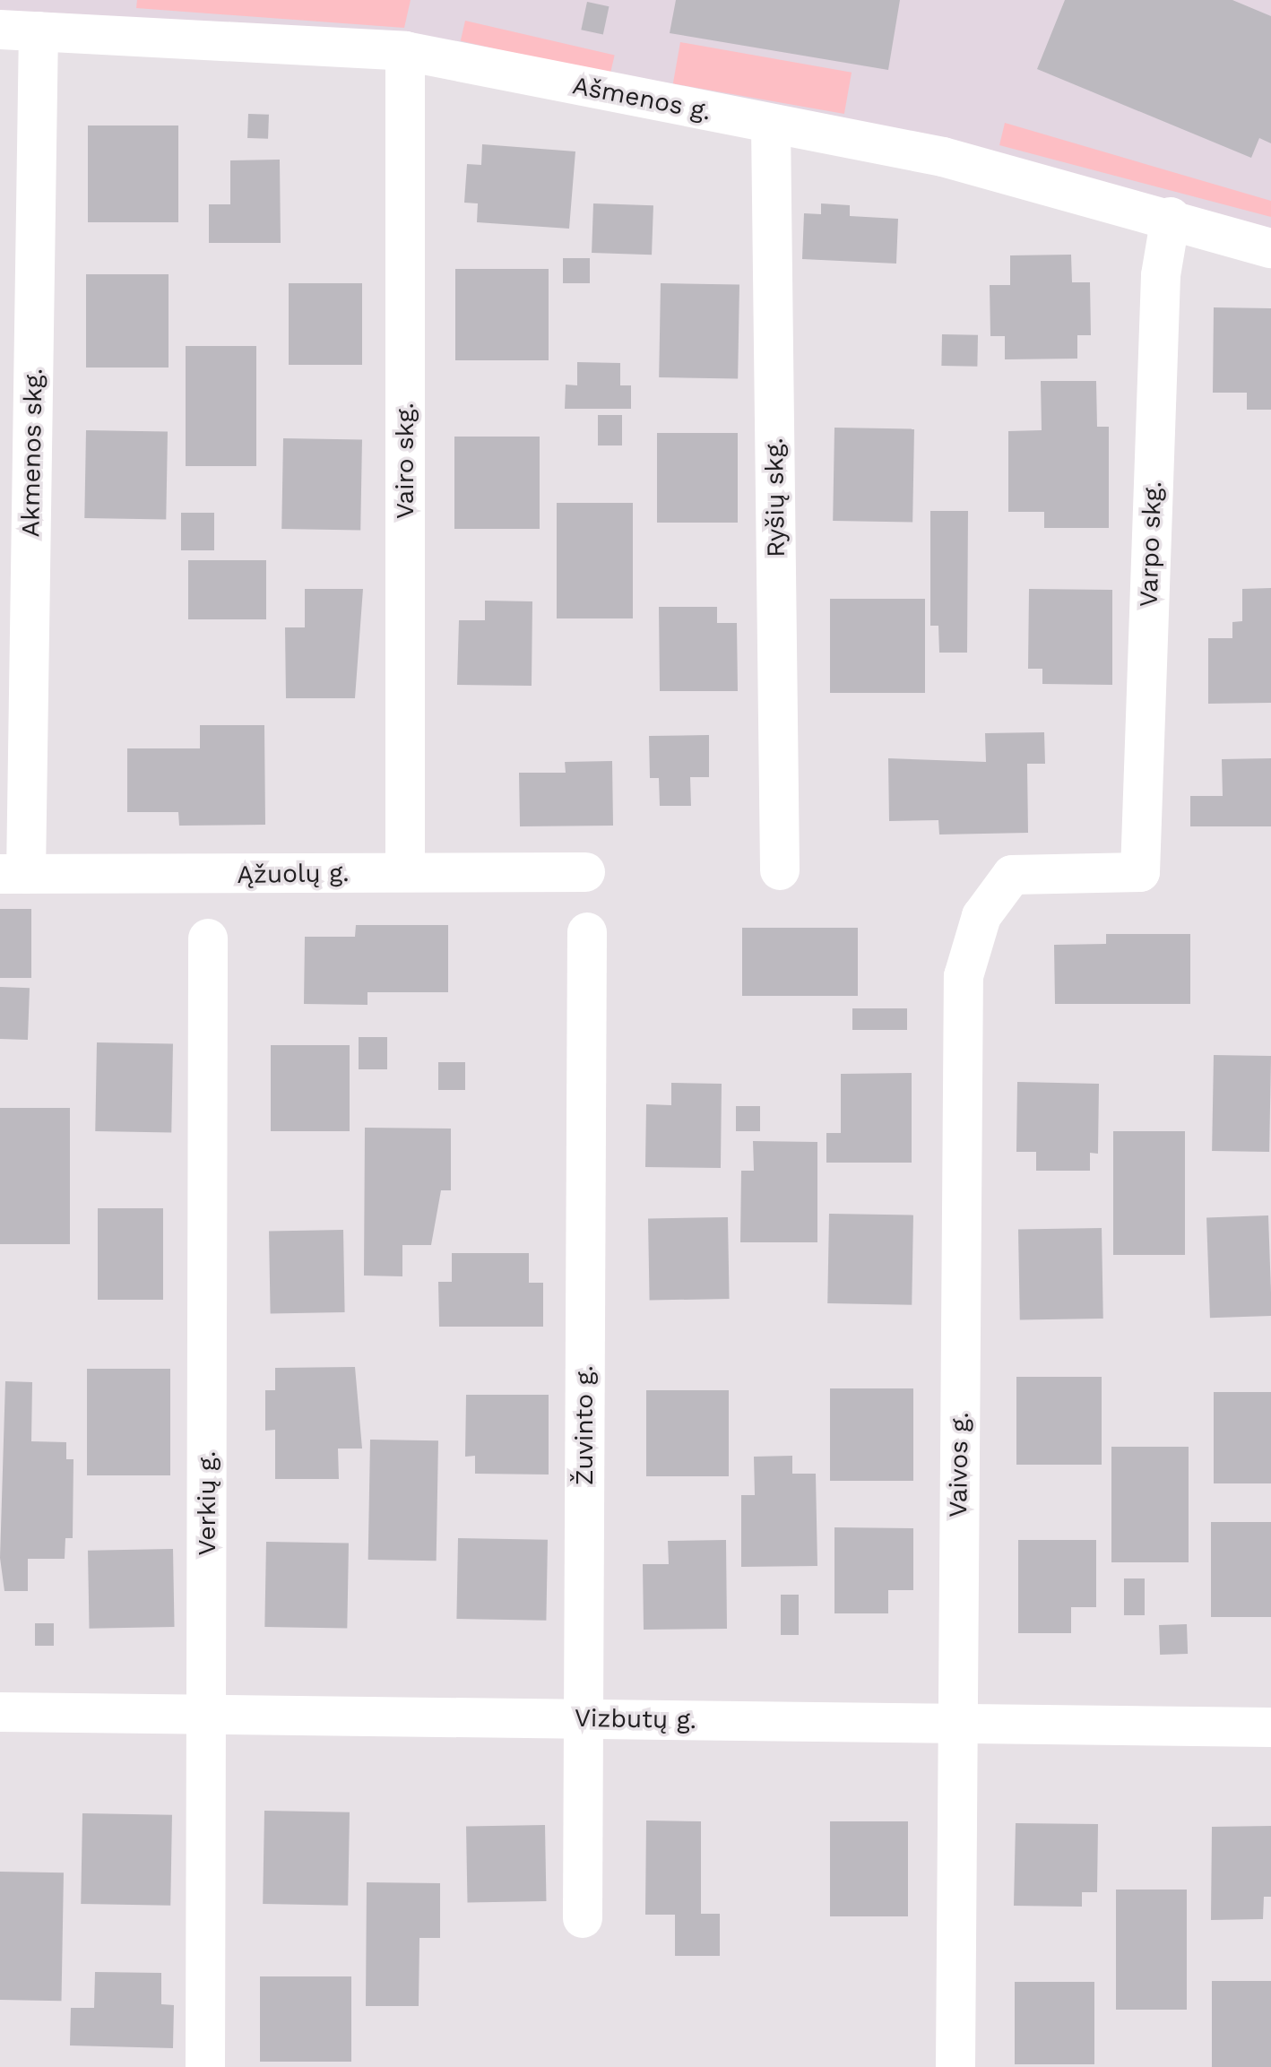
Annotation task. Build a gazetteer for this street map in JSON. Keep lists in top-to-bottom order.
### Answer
{
  "streets": {
    "street": [
      "Ašmenos g.",
      "Akmenos skg.",
      "Vairo skg.",
      "Ryšių skg.",
      "Varpo skg.",
      "Ąžuolų g.",
      "Žuvinto g.",
      "Vaivos g.",
      "Verkių g.",
      "Vizbutų g."
    ]
  },
  "crossings": [
    ["Ašmenos g.", "Akmenos skg."],
    ["Ašmenos g.", "Vairo skg."],
    ["Ašmenos g.", "Ryšių skg."],
    ["Ašmenos g.", "Varpo skg."],
    ["Akmenos skg.", "Ąžuolų g."],
    ["Vairo skg.", "Ąžuolų g."],
    ["Varpo skg.", "Vaivos g."],
    ["Žuvinto g.", "Vizbutų g."],
    ["Vaivos g.", "Vizbutų g."],
    ["Verkių g.", "Vizbutų g."]
  ]
}
